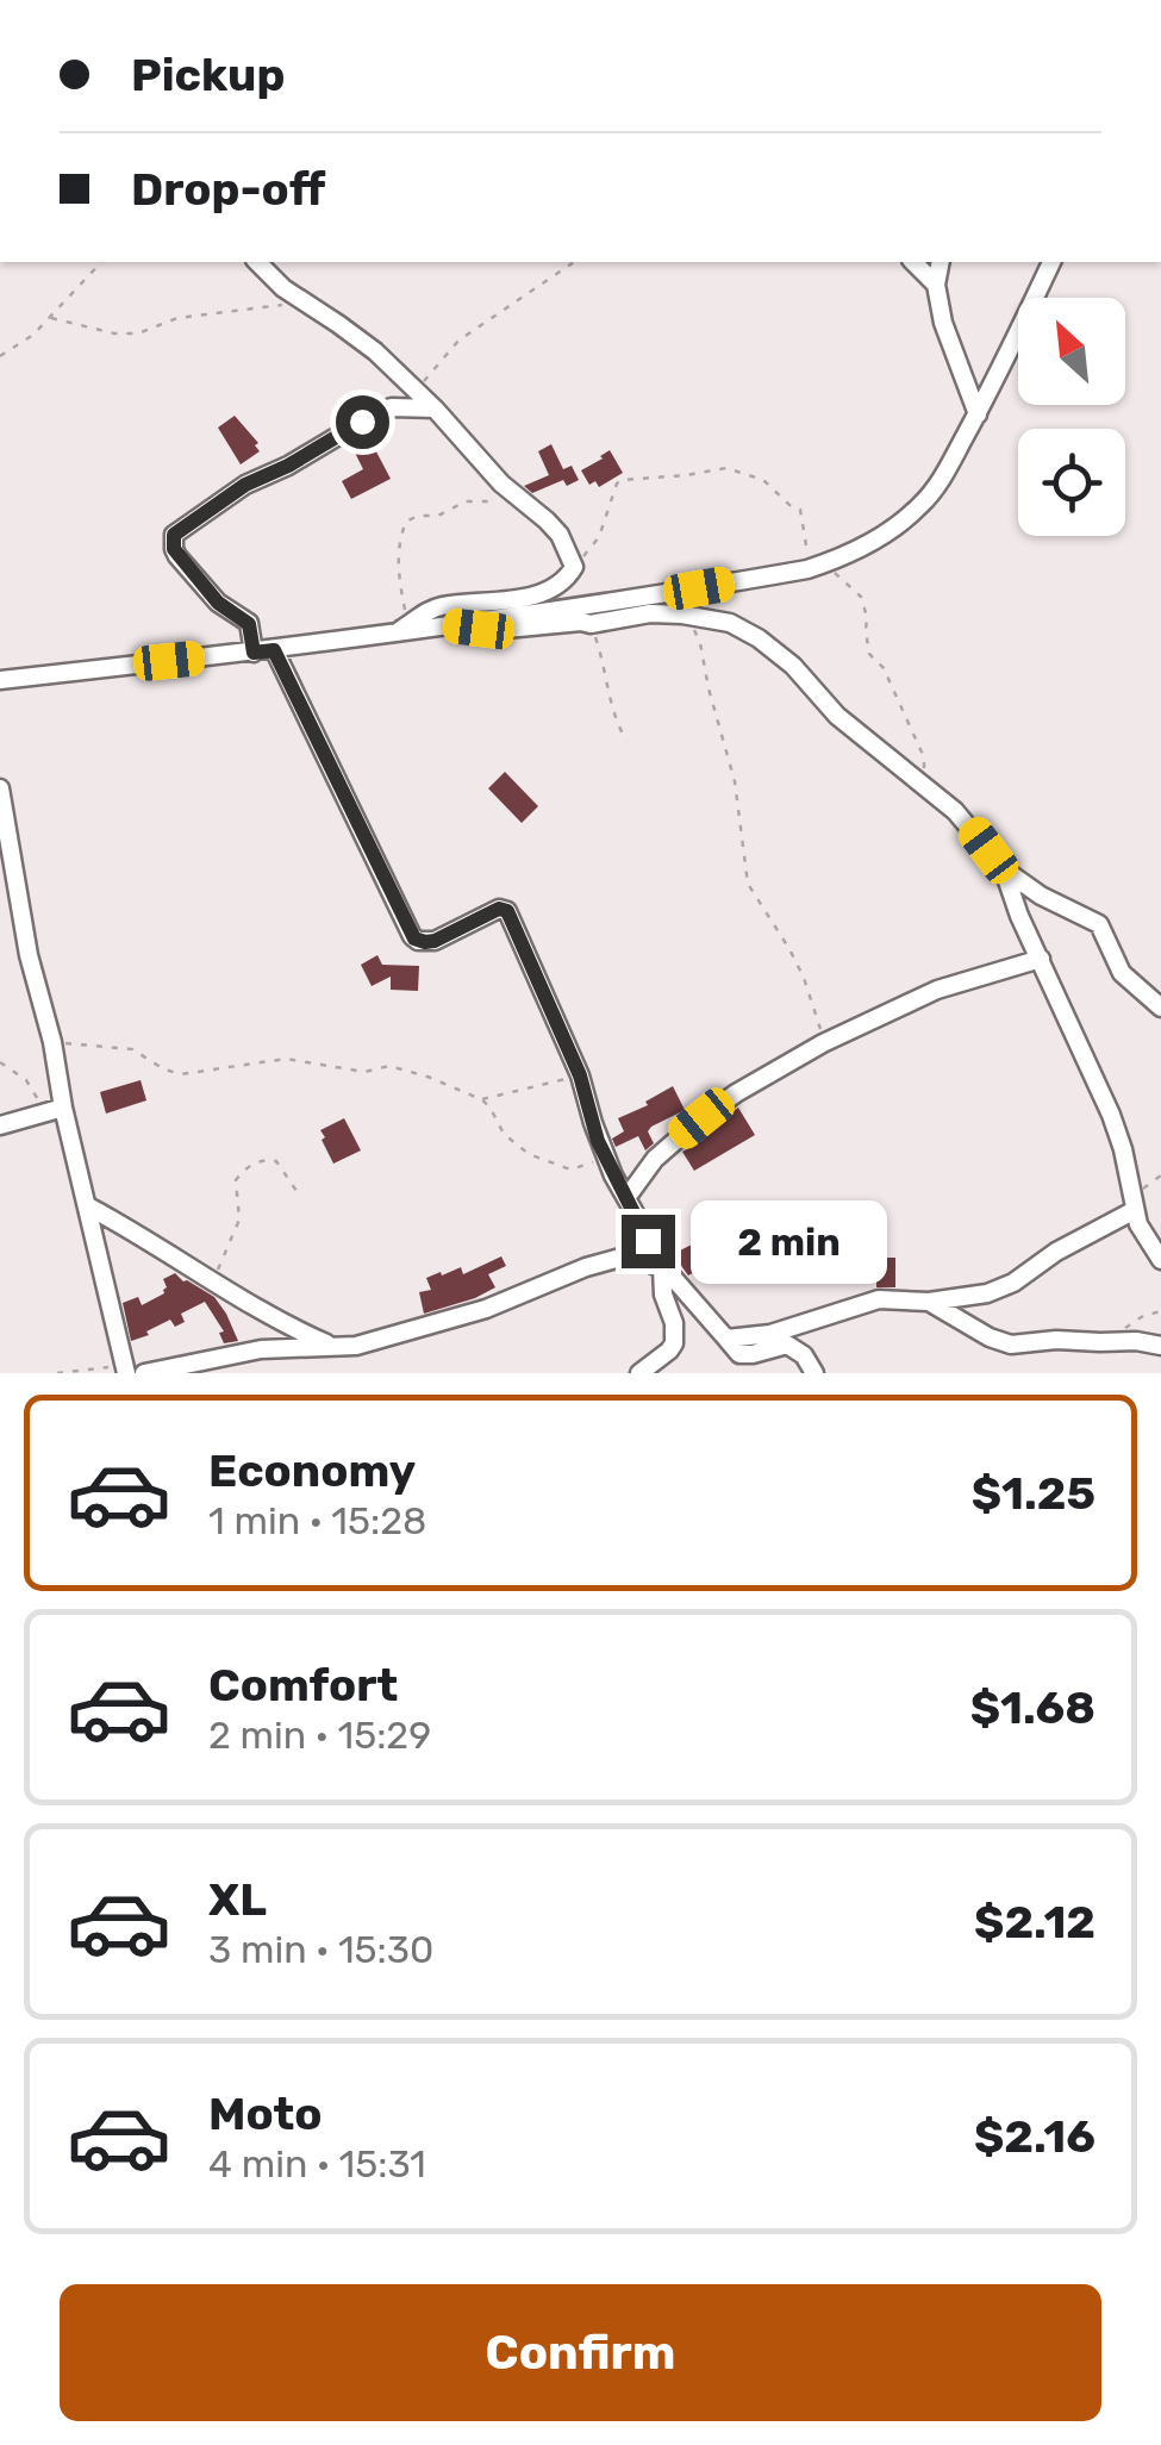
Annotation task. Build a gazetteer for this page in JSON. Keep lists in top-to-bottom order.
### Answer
{
  "north": "top left",
  "page": {
    "banner": ["Pickup", "Drop-off"],
    "bubble": "2 min",
    "list": [
      {
        "name": "Economy",
        "note": "1 min · 15:28",
        "value": "$1.25"
      },
      {
        "name": "Comfort",
        "note": "2 min · 15:29",
        "value": "$1.68"
      },
      {
        "name": "XL",
        "note": "3 min · 15:30",
        "value": "$2.12"
      },
      {
        "name": "Moto",
        "note": "4 min · 15:31",
        "value": "$2.16"
      }
    ],
    "buttons": "Confirm"
  }
}
